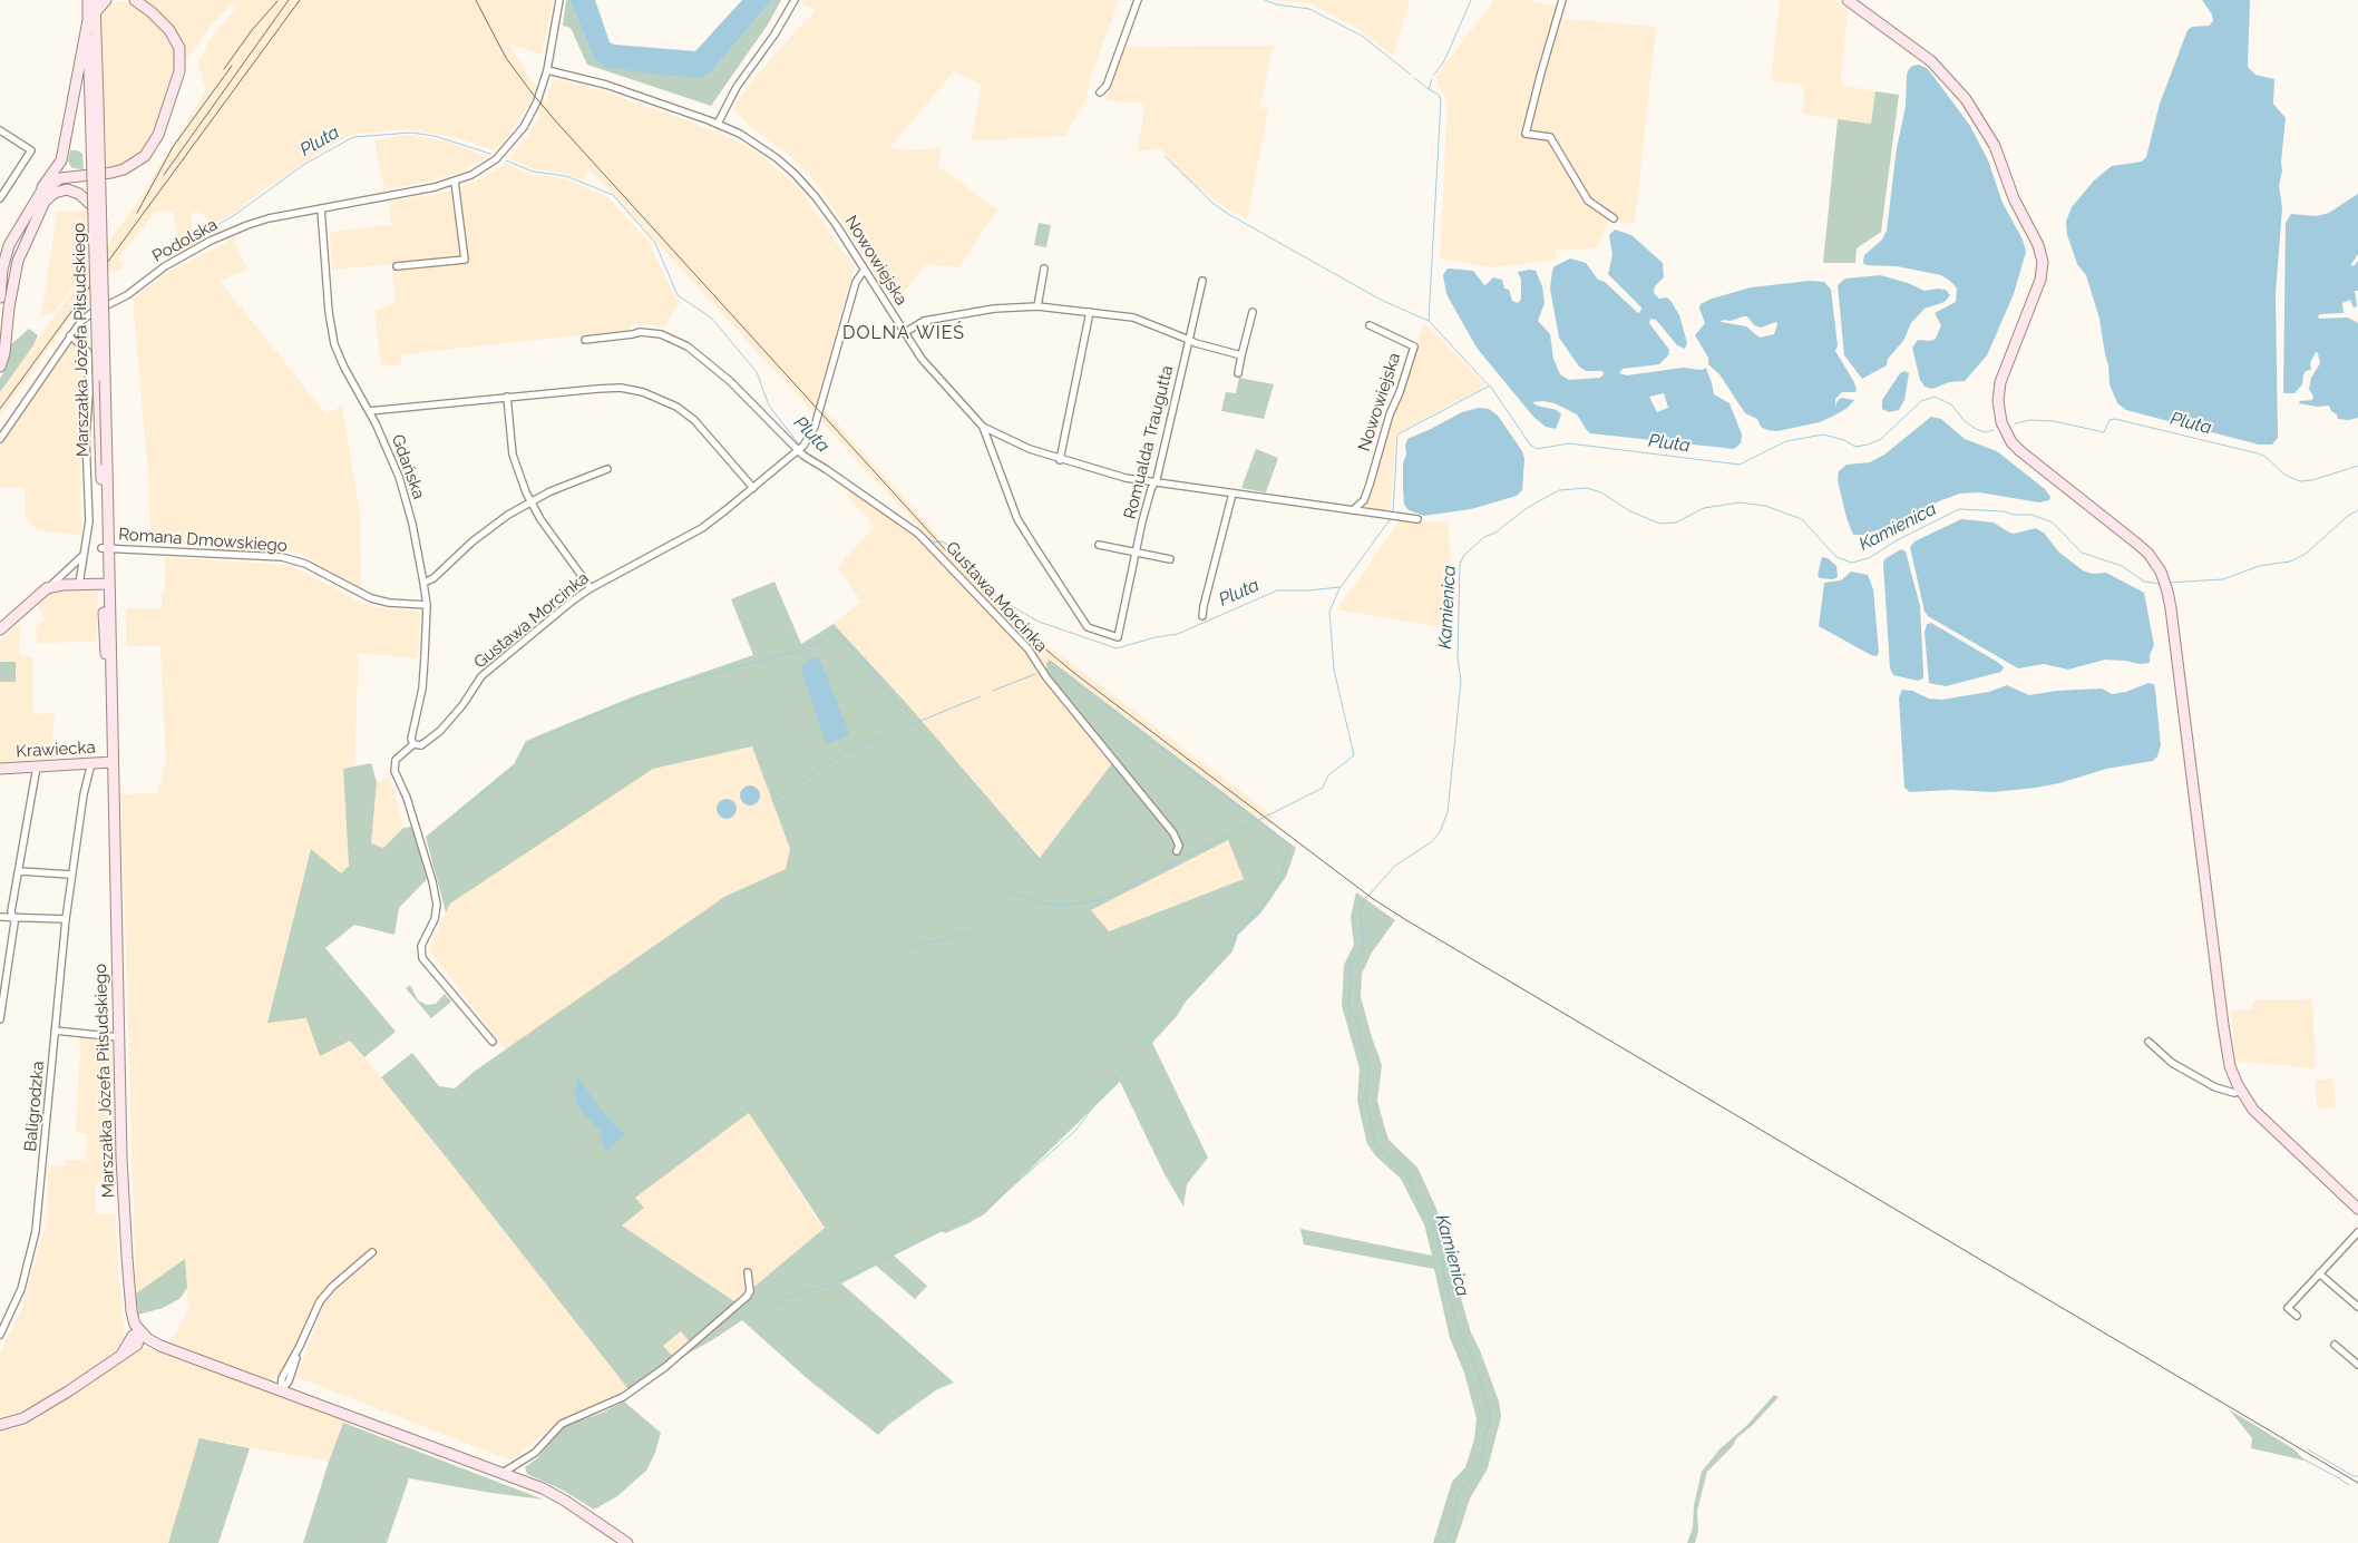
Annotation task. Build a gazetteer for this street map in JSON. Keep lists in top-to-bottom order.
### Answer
{
  "streets": {
    "main road": ["Marszałka Józefa Piłsudskiego", "Krawiecka"],
    "street": [
      "Podolska",
      "Nowowiejska",
      "Romualda Traugutta",
      "Gdańska",
      "Romana Dmowskiego",
      "Gustawa Morcinka",
      "Baligrodzka"
    ]
  },
  "crossings": [
    ["Podolska", "Nowowiejska"],
    ["Podolska", "Marszałka Józefa Piłsudskiego"],
    ["Podolska", "Gdańska"],
    ["Nowowiejska", "Romualda Traugutta"],
    ["Nowowiejska", "Gustawa Morcinka"],
    ["Marszałka Józefa Piłsudskiego", "Romana Dmowskiego"],
    ["Marszałka Józefa Piłsudskiego", "Krawiecka"],
    ["Gdańska", "Romana Dmowskiego"],
    ["Gdańska", "Gustawa Morcinka"],
    ["Krawiecka", "Baligrodzka"]
  ],
  "districts": ["DOLNA WIEŚ"],
  "water": ["Pluta", "Kamienica"]
}
